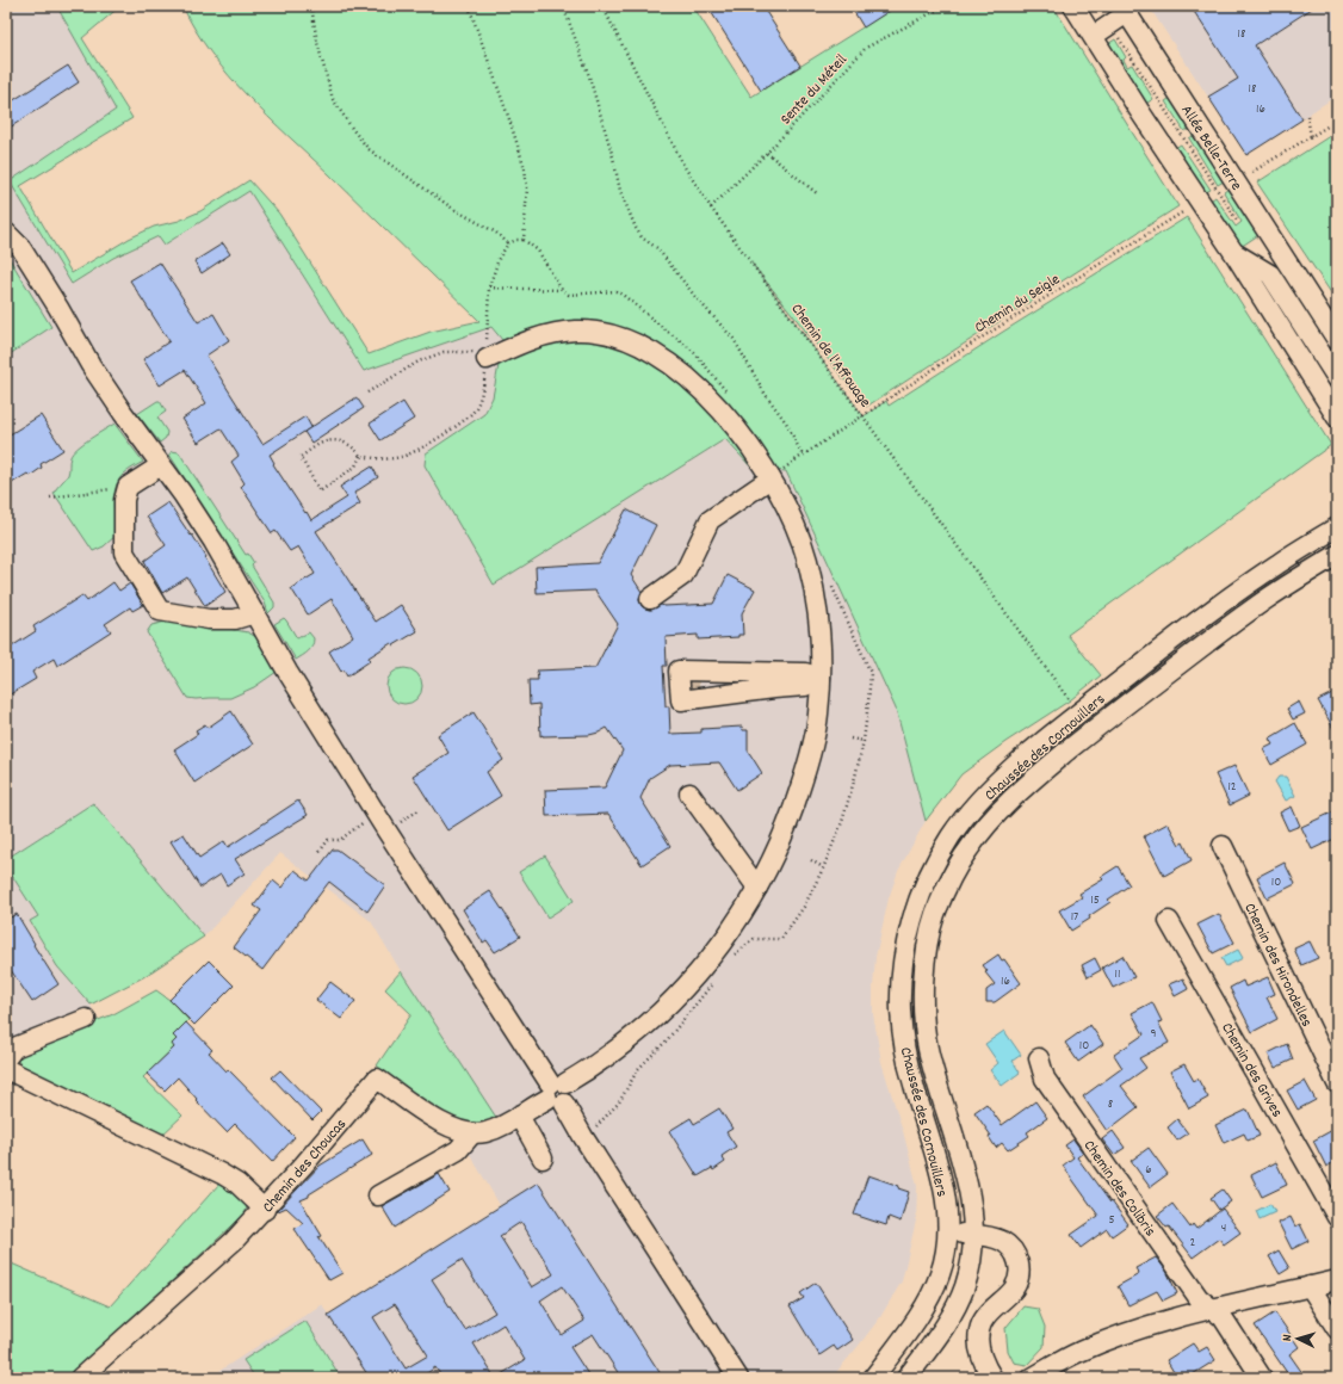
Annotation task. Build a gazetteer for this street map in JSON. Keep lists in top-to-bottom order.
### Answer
{
  "streets": {
    "street": [
      "Allée Belle-Terre",
      "Chaussée des Cornouillers",
      "Chemin des Hirondelles",
      "Chemin des Grives",
      "Chemin des Choucas",
      "Chemin des Colibris"
    ],
    "path": ["Sente du Méteil", "Chemin du Seigle", "Chemin de l'Affouage"]
  },
  "crossings": [
    ["Sente du Méteil", "Chemin de l'Affouage"],
    ["Chemin du Seigle", "Chemin de l'Affouage"],
    ["Chemin du Seigle", "Chemin des Choucas"]
  ],
  "house_numbers": [
    "18",
    "18",
    "16",
    "12",
    "10",
    "15",
    "17",
    "11",
    "16",
    "9",
    "10",
    "8",
    "6",
    "5",
    "4",
    "2"
  ],
  "north": "left"
}
